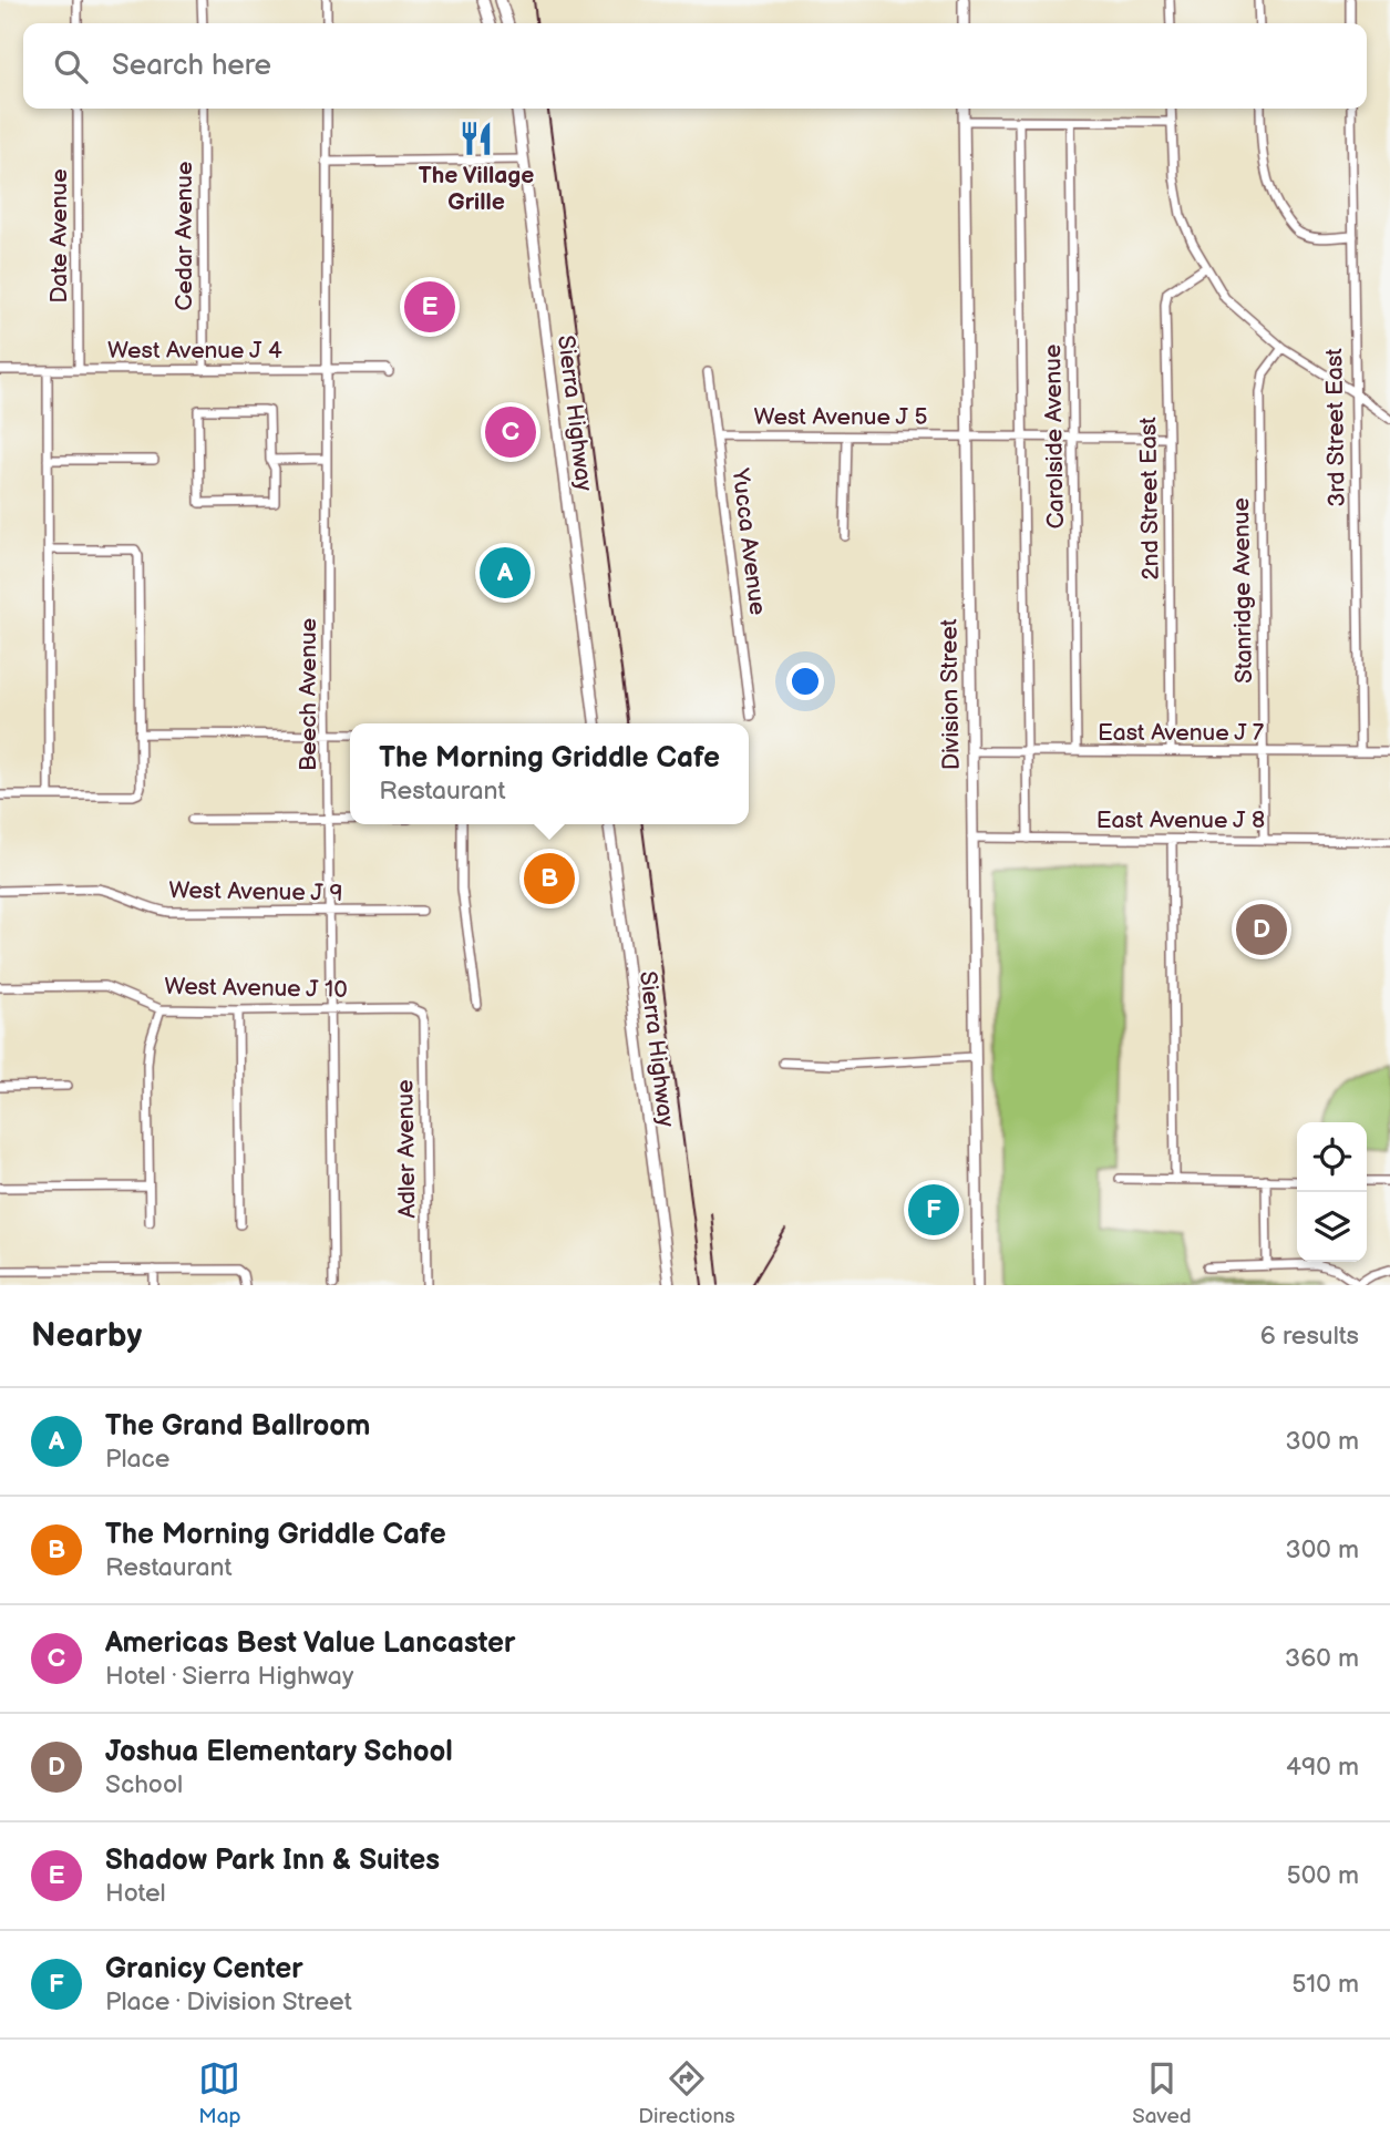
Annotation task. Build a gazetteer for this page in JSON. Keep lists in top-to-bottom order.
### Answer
{
  "streets": {
    "main road": ["Sierra Highway", "Division Street"],
    "street": [
      "Date Avenue",
      "Cedar Avenue",
      "West Avenue J 4",
      "West Avenue J 5",
      "3rd Street East",
      "Carolside Avenue",
      "2nd Street East",
      "Yucca Avenue",
      "Stanridge Avenue",
      "Beech Avenue",
      "East Avenue J 7",
      "East Avenue J 8",
      "West Avenue J 9",
      "West Avenue J 10",
      "Adler Avenue"
    ]
  },
  "crossings": [
    ["Date Avenue", "West Avenue J 4"],
    ["Cedar Avenue", "West Avenue J 4"],
    ["West Avenue J 4", "Beech Avenue"],
    ["West Avenue J 5", "Carolside Avenue"],
    ["West Avenue J 5", "2nd Street East"],
    ["West Avenue J 5", "Yucca Avenue"],
    ["West Avenue J 5", "Division Street"],
    ["3rd Street East", "East Avenue J 7"],
    ["Carolside Avenue", "East Avenue J 7"],
    ["2nd Street East", "East Avenue J 7"],
    ["Stanridge Avenue", "East Avenue J 7"],
    ["Stanridge Avenue", "East Avenue J 8"],
    ["Beech Avenue", "West Avenue J 9"],
    ["Beech Avenue", "West Avenue J 10"],
    ["Division Street", "East Avenue J 7"],
    ["Division Street", "East Avenue J 8"],
    ["West Avenue J 10", "Adler Avenue"]
  ],
  "places": {
    "restaurant": ["The Village Grille"]
  },
  "page": {
    "search": "Search here",
    "pins": [
      "E",
      "C",
      "A",
      "B",
      "D",
      "F"
    ],
    "popup": ["The Morning Griddle Cafe", "Restaurant"],
    "heading": ["Nearby", "6 results"],
    "list": [
      {
        "mark": "A",
        "name": "The Grand Ballroom",
        "note": "Place",
        "value": "300 m"
      },
      {
        "mark": "B",
        "name": "The Morning Griddle Cafe",
        "note": "Restaurant",
        "value": "300 m"
      },
      {
        "mark": "C",
        "name": "Americas Best Value Lancaster",
        "note": "Hotel · Sierra Highway",
        "value": "360 m"
      },
      {
        "mark": "D",
        "name": "Joshua Elementary School",
        "note": "School",
        "value": "490 m"
      },
      {
        "mark": "E",
        "name": "Shadow Park Inn & Suites",
        "note": "Hotel",
        "value": "500 m"
      },
      {
        "mark": "F",
        "name": "Granicy Center",
        "note": "Place · Division Street",
        "value": "510 m"
      }
    ],
    "nav": ["Map", "Directions", "Saved"]
  }
}
